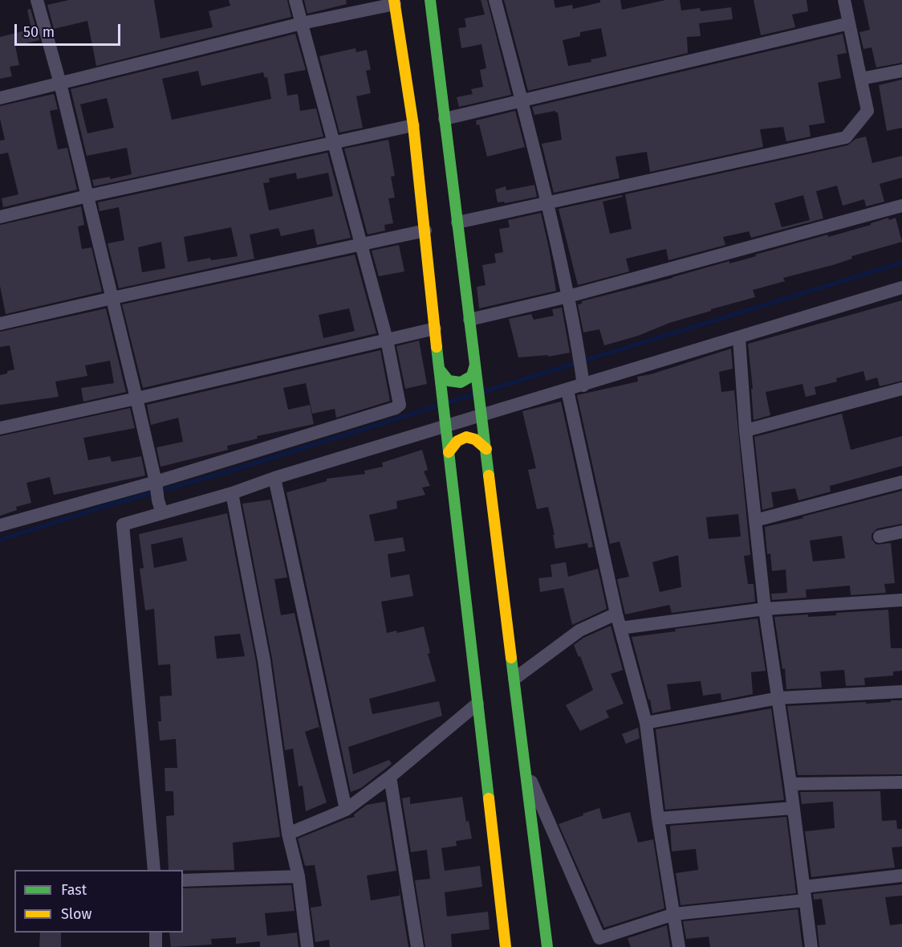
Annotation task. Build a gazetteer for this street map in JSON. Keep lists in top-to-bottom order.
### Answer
{
  "legend": ["Fast", "Slow"],
  "scale_bar": "50 m"
}
